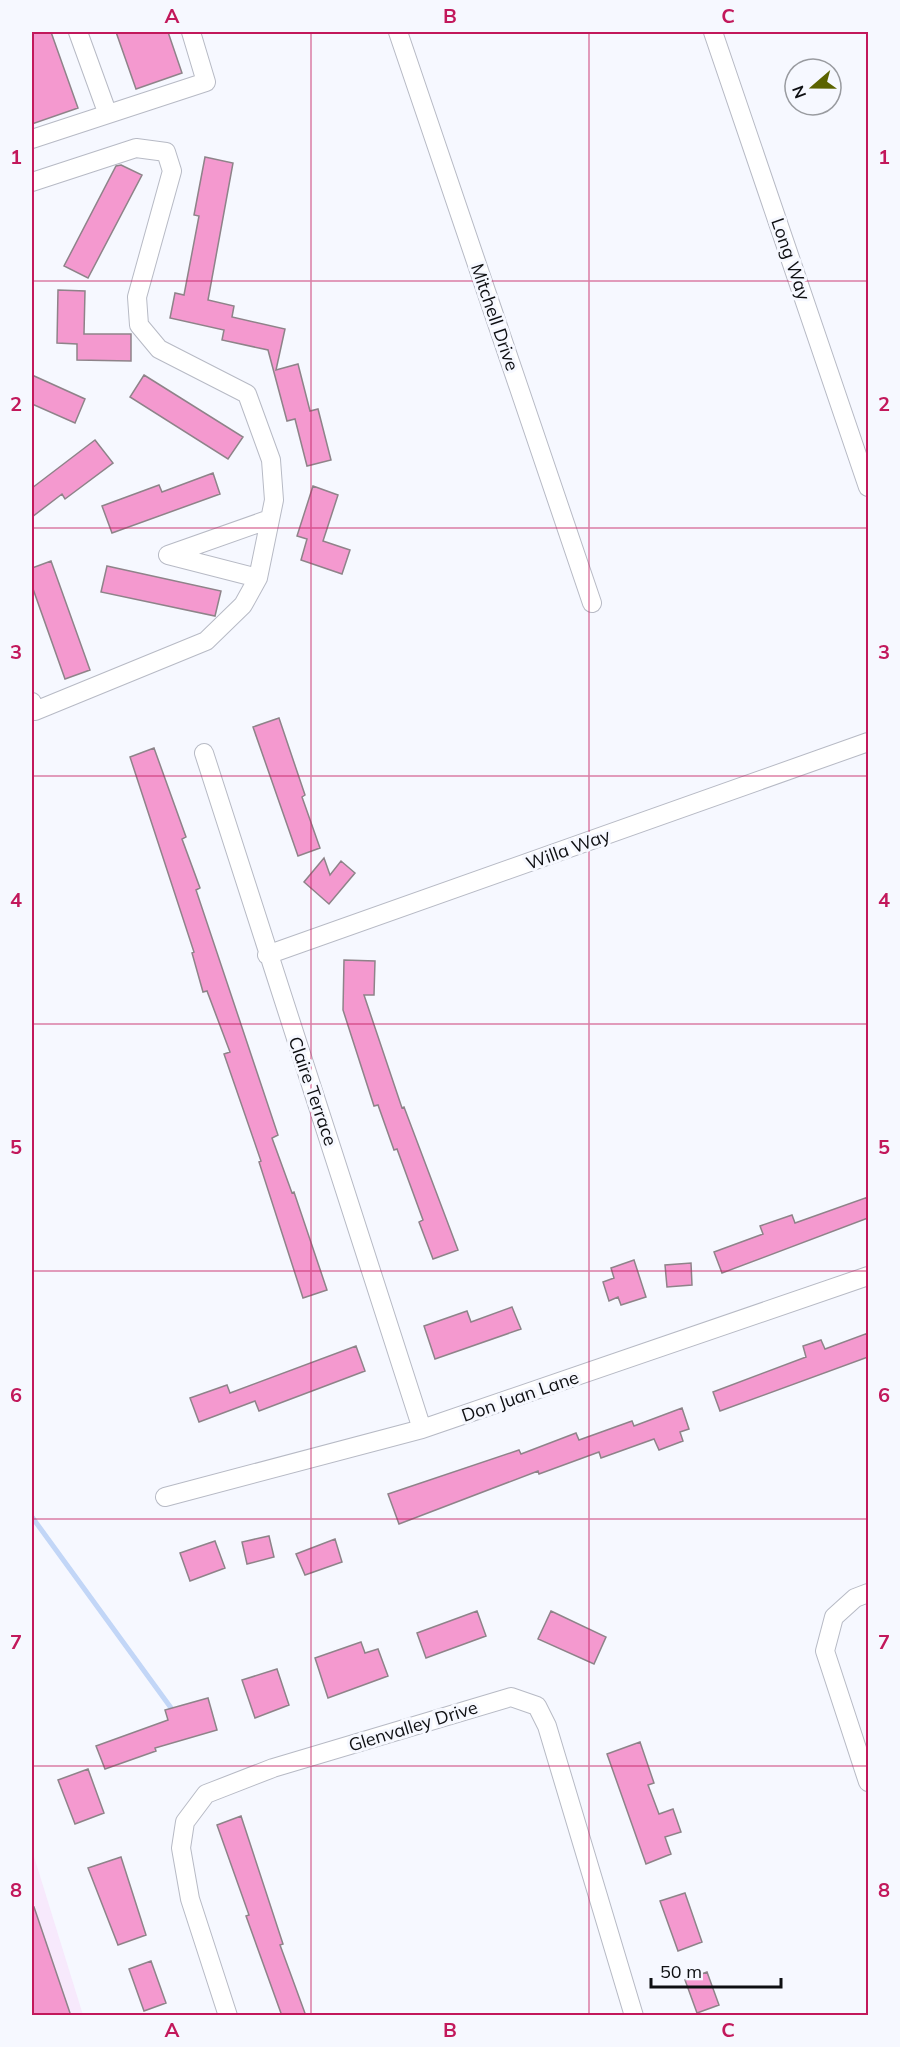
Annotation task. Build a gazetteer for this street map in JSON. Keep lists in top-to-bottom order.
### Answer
{
  "streets": {
    "street": [
      "Long Way",
      "Mitchell Drive",
      "Willa Way",
      "Claire Terrace",
      "Don Juan Lane",
      "Glenvalley Drive"
    ]
  },
  "crossings": [
    ["Willa Way", "Claire Terrace"],
    ["Claire Terrace", "Don Juan Lane"]
  ],
  "scale_bar": "50 m",
  "north": "left",
  "grid": {
    "columns": ["A", "B", "C"],
    "rows": [
      "1",
      "2",
      "3",
      "4",
      "5",
      "6",
      "7",
      "8"
    ]
  }
}
